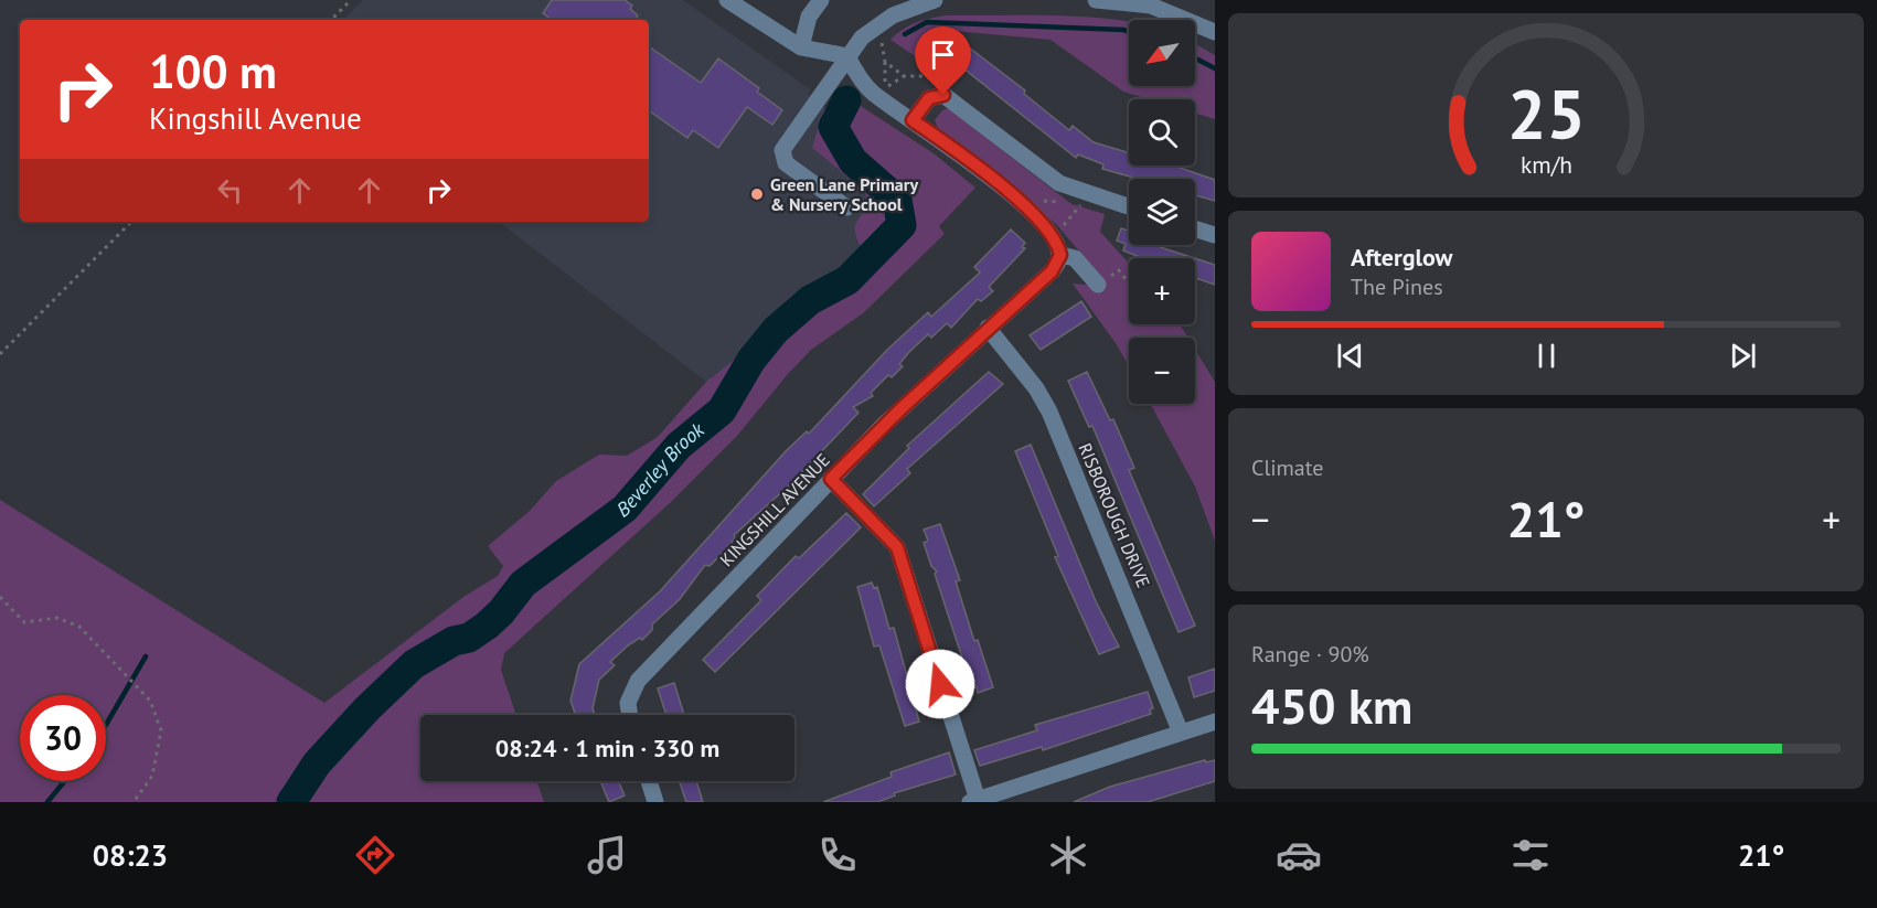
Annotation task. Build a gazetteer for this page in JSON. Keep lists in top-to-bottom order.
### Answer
{
  "streets": {
    "street": ["KINGSHILL AVENUE", "RISBOROUGH DRIVE"]
  },
  "crossings": [
    ["KINGSHILL AVENUE", "RISBOROUGH DRIVE"]
  ],
  "water": ["Beverley Brook"],
  "places": ["Green Lane Primary & Nursery School"],
  "north": "bottom left",
  "page": {
    "map_buttons": ["+", "−"],
    "turn": ["100 m", "Kingshill Avenue"],
    "song": ["Afterglow", "The Pines"],
    "tile": [
      "Climate",
      ["Range · 90%", "450 km"]
    ],
    "heat": ["−", "21°", "+"],
    "limit": "30",
    "trip": "08:24 · 1 min · 330 m",
    "tabs": ["08:23", "21°"],
    "gauge": ["25", "km/h"]
  }
}
